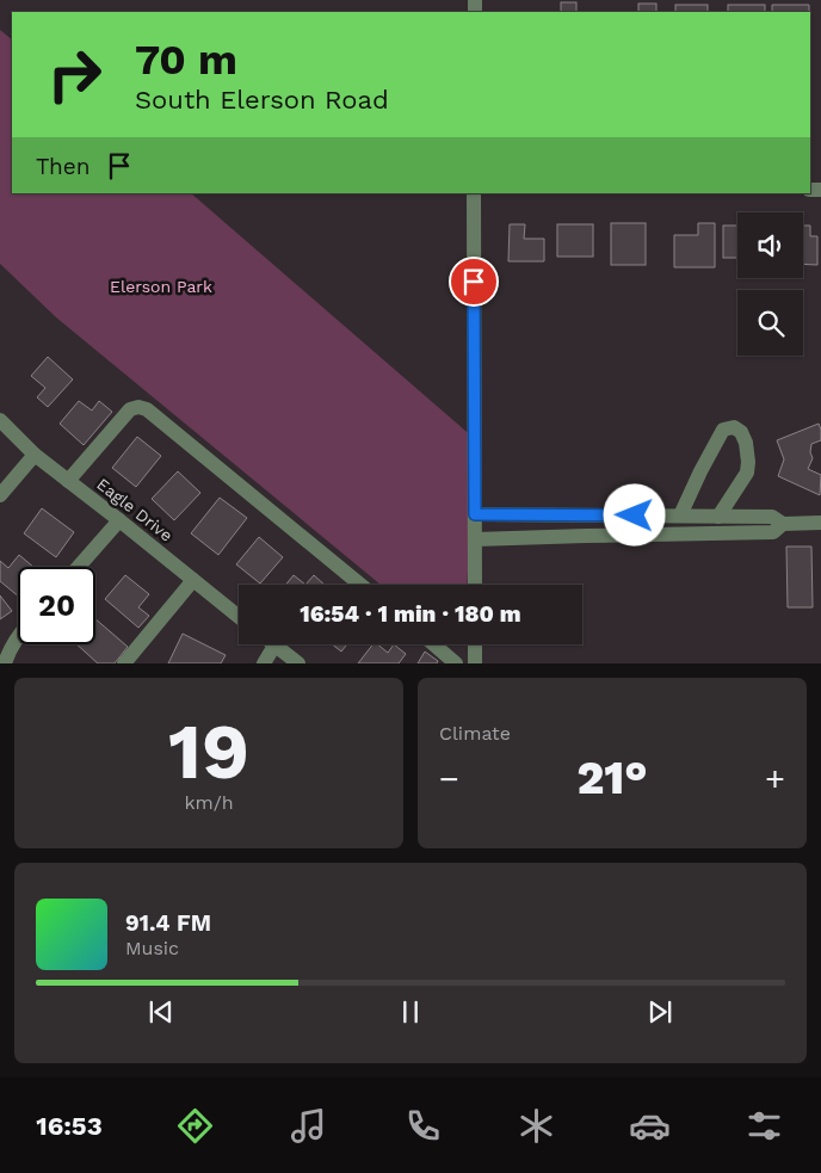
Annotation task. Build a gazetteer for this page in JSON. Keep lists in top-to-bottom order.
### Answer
{
  "streets": {
    "street": ["Eagle Drive"]
  },
  "parks": ["Elerson Park"],
  "page": {
    "turn": ["70 m", "South Elerson Road"],
    "then": "Then",
    "limit": "20",
    "trip": "16:54 · 1 min · 180 m",
    "tile": [
      ["19", "km/h"],
      "Climate"
    ],
    "heat": ["−", "21°", "+"],
    "song": ["91.4 FM", "Music"],
    "tabs": "16:53"
  }
}
